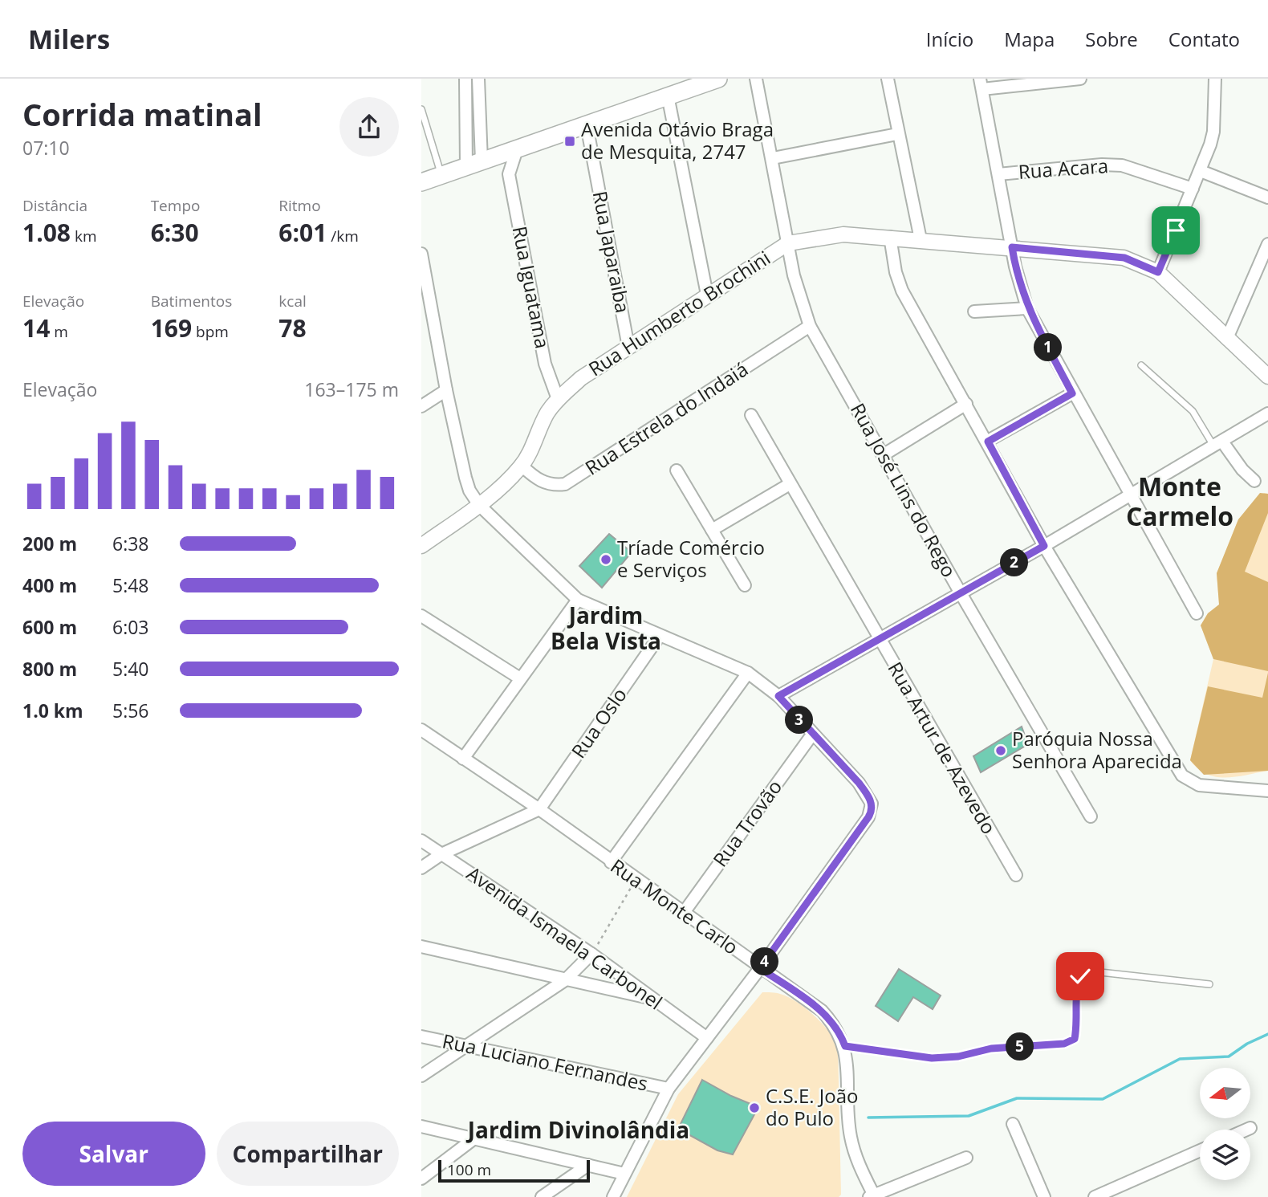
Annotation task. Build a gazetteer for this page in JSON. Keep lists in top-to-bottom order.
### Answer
{
  "streets": {
    "street": [
      "Rua Acara",
      "Rua Japaraiba",
      "Rua Iguatama",
      "Rua Humberto Brochini",
      "Rua Estrela do Indaiá",
      "Rua José Lins do Rego",
      "Rua Oslo",
      "Rua Artur de Azevedo",
      "Rua Trovão",
      "Rua Monte Carlo",
      "Avenida Ismaela Carbonel",
      "Rua Luciano Fernandes"
    ]
  },
  "crossings": [
    ["Rua Japaraiba", "Rua Humberto Brochini"],
    ["Rua Iguatama", "Rua Humberto Brochini"],
    ["Rua Humberto Brochini", "Rua Estrela do Indaiá"],
    ["Rua Humberto Brochini", "Rua José Lins do Rego"],
    ["Rua Estrela do Indaiá", "Rua José Lins do Rego"],
    ["Rua Oslo", "Rua Monte Carlo"],
    ["Rua Trovão", "Rua Monte Carlo"]
  ],
  "districts": ["Monte Carmelo", "Jardim Bela Vista", "Jardim Divinolândia"],
  "places": {
    "transit": ["Avenida Otávio Braga de Mesquita, 2747"],
    "other": ["Tríade Comércio e Serviços", "Paróquia Nossa Senhora Aparecida", "C.S.E. João do Pulo"]
  },
  "scale_bar": "100 m",
  "north": "left",
  "page": {
    "header": "Milers",
    "nav": [
      "Início",
      "Mapa",
      "Sobre",
      "Contato"
    ],
    "heading": ["Corrida matinal", "07:10"],
    "stats": [
      ["Distância", "1.08 km"],
      ["Tempo", "6:30"],
      ["Ritmo", "6:01 /km"],
      ["Elevação", "14 m"],
      ["Batimentos", "169 bpm"],
      ["kcal", "78"]
    ],
    "pins": [
      "1",
      "2",
      "3",
      "4",
      "5"
    ],
    "chart": ["Elevação", "163–175 m"],
    "list": [
      {
        "name": "200 m",
        "note": "6:38"
      },
      {
        "name": "400 m",
        "note": "5:48"
      },
      {
        "name": "600 m",
        "note": "6:03"
      },
      {
        "name": "800 m",
        "note": "5:40"
      },
      {
        "name": "1.0 km",
        "note": "5:56"
      }
    ],
    "buttons": ["Salvar", "Compartilhar"],
    "scale": "100 m"
  }
}
